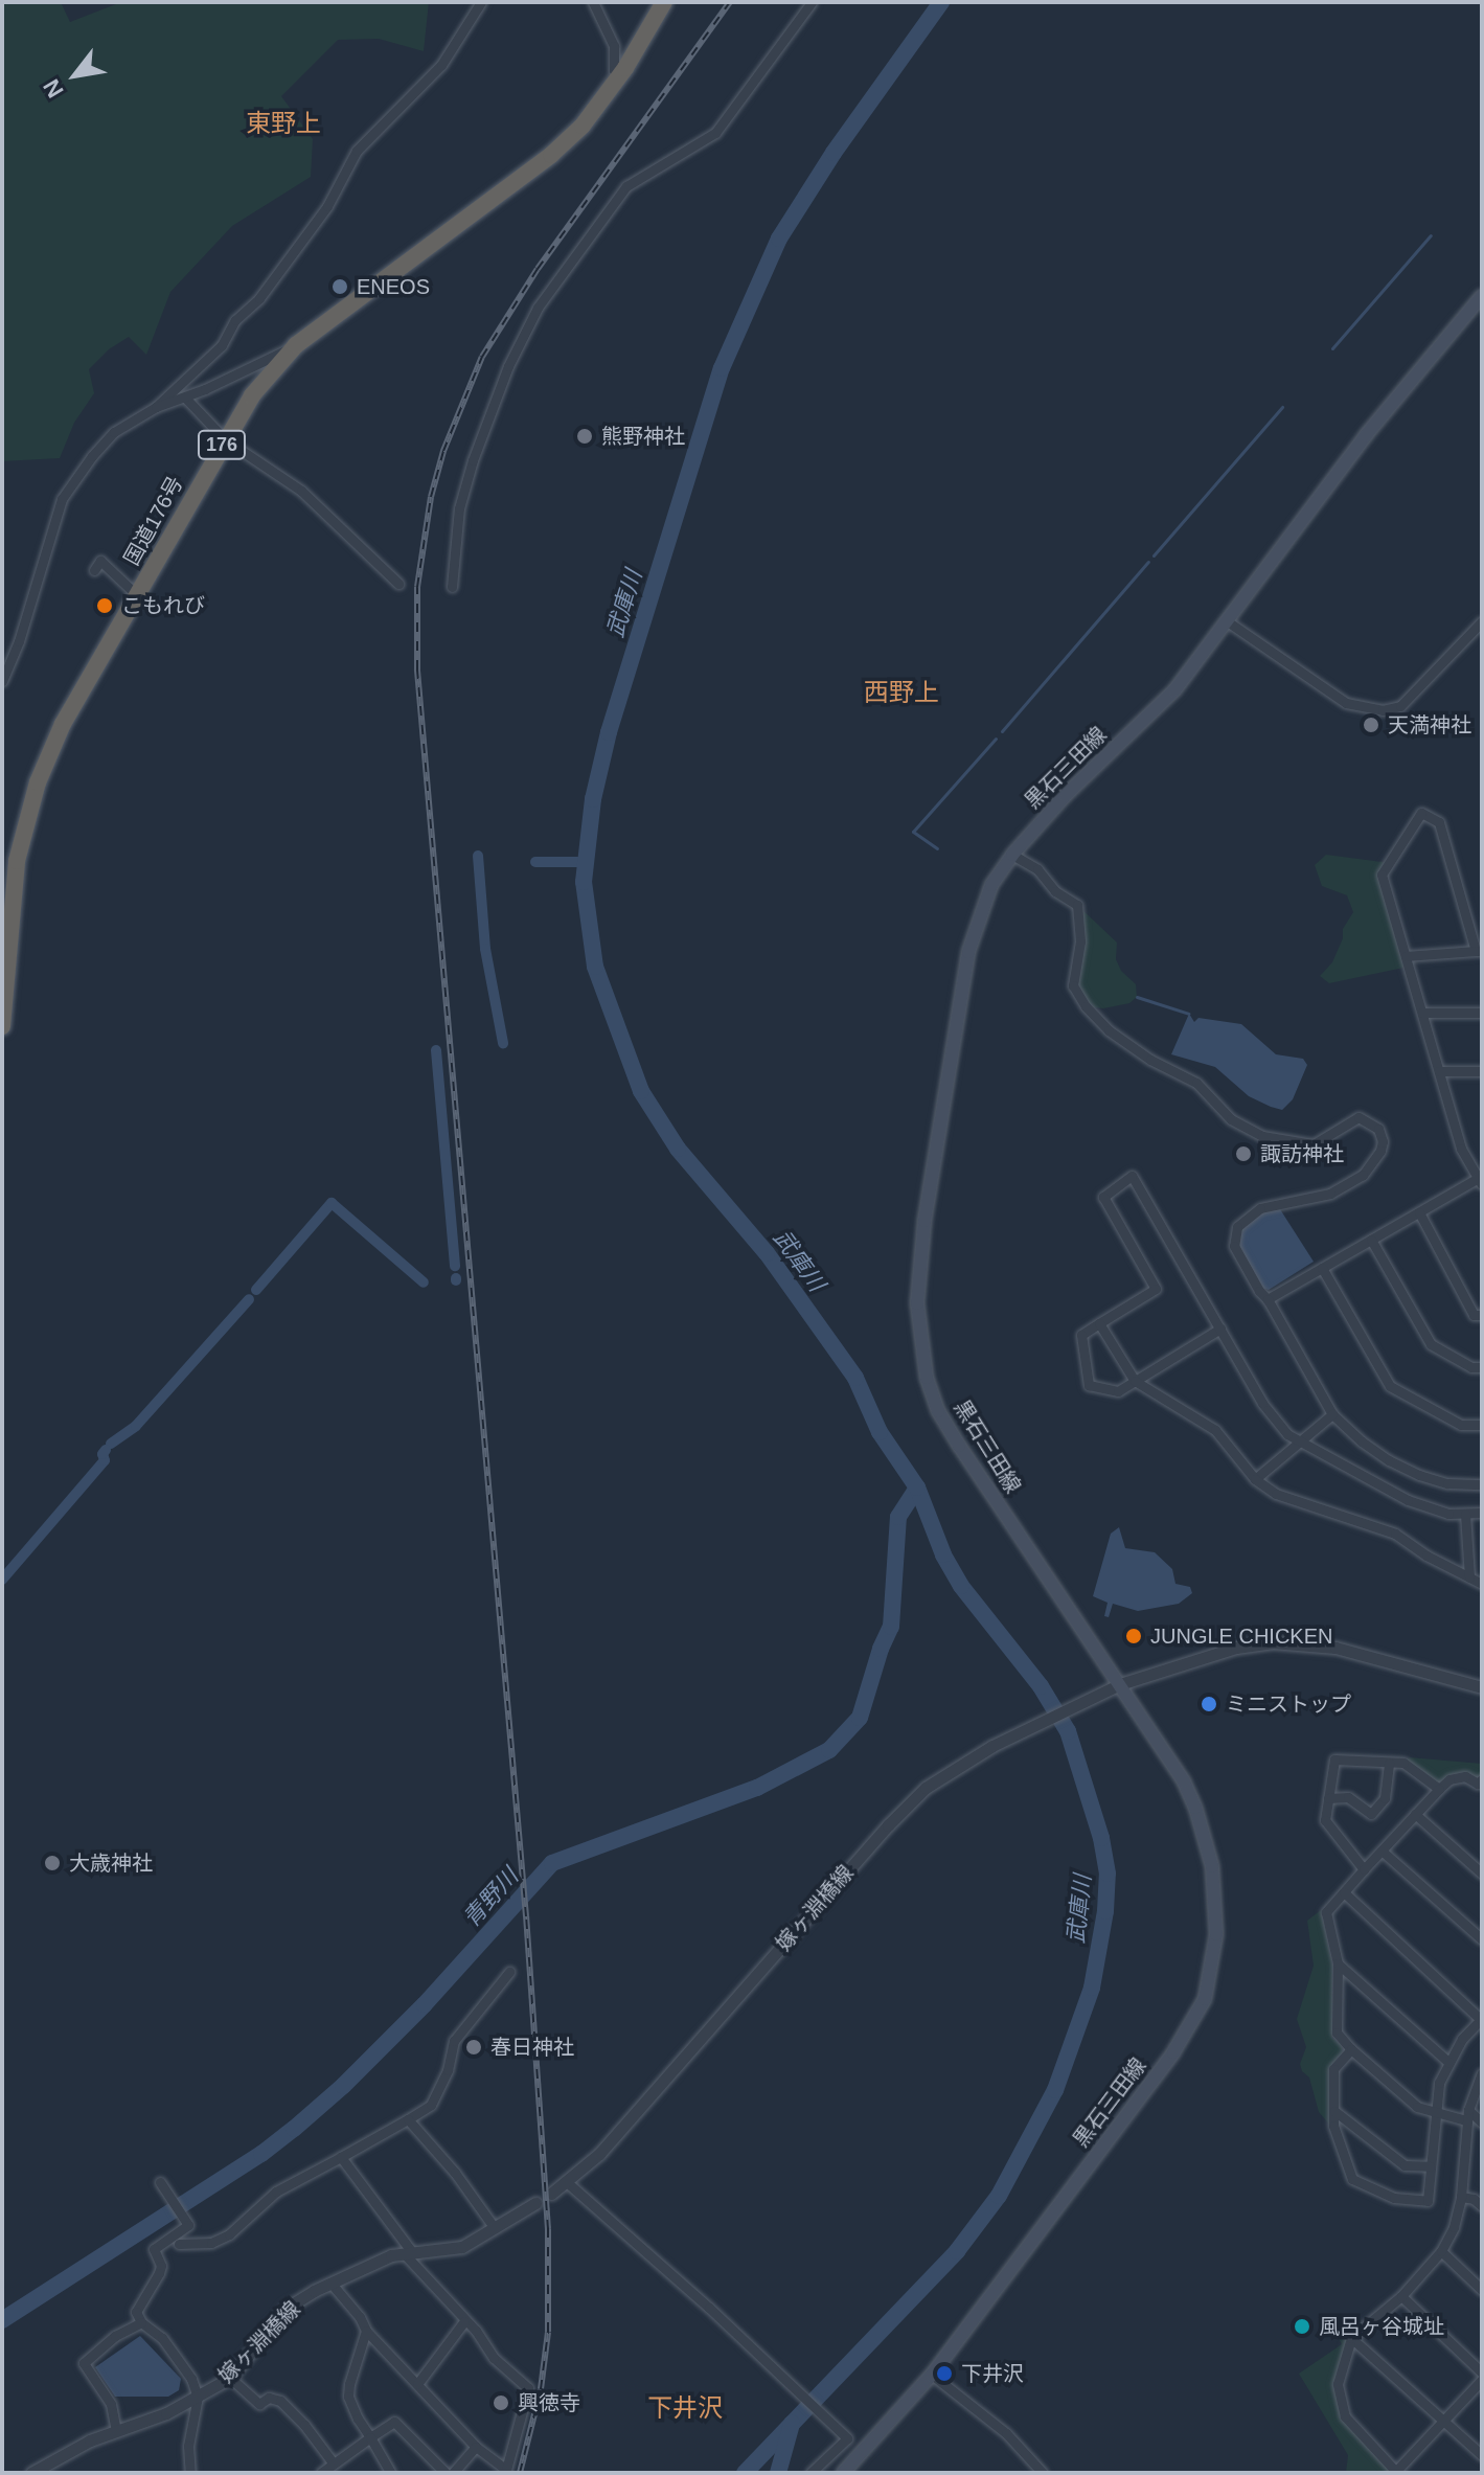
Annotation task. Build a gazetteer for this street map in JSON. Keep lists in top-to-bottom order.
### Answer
{
  "streets": {
    "highway": ["176", "国道176号"],
    "main road": ["黒石三田線"],
    "street": ["嫁ヶ淵橋線"]
  },
  "crossings": [
    ["黒石三田線", "嫁ヶ淵橋線"]
  ],
  "districts": ["東野上", "西野上", "下井沢"],
  "water": ["武庫川", "青野川"],
  "places": [
    "ENEOS",
    "熊野神社",
    "こもれび",
    "天満神社",
    "諏訪神社",
    "JUNGLE CHICKEN",
    "ミニストップ",
    "大歳神社",
    "春日神社",
    "風呂ヶ谷城址",
    "下井沢",
    "興徳寺"
  ],
  "north": "bottom left"
}
